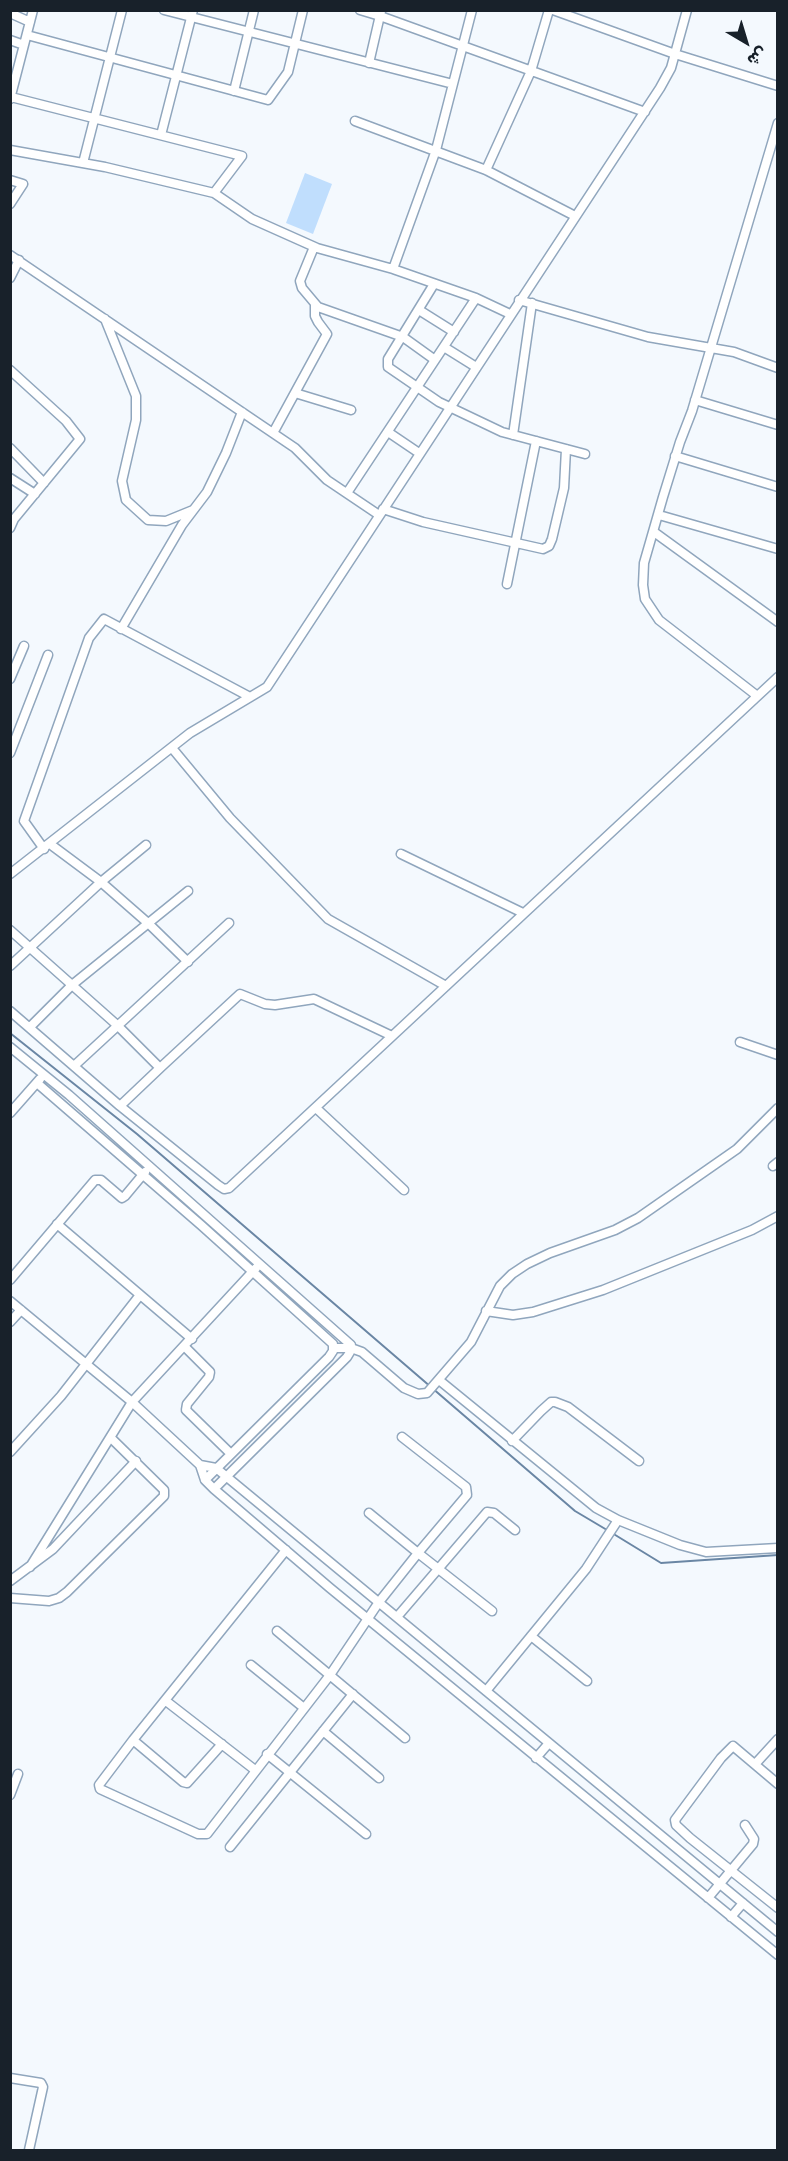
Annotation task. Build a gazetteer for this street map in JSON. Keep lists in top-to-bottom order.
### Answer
{
  "north": "bottom right"
}
